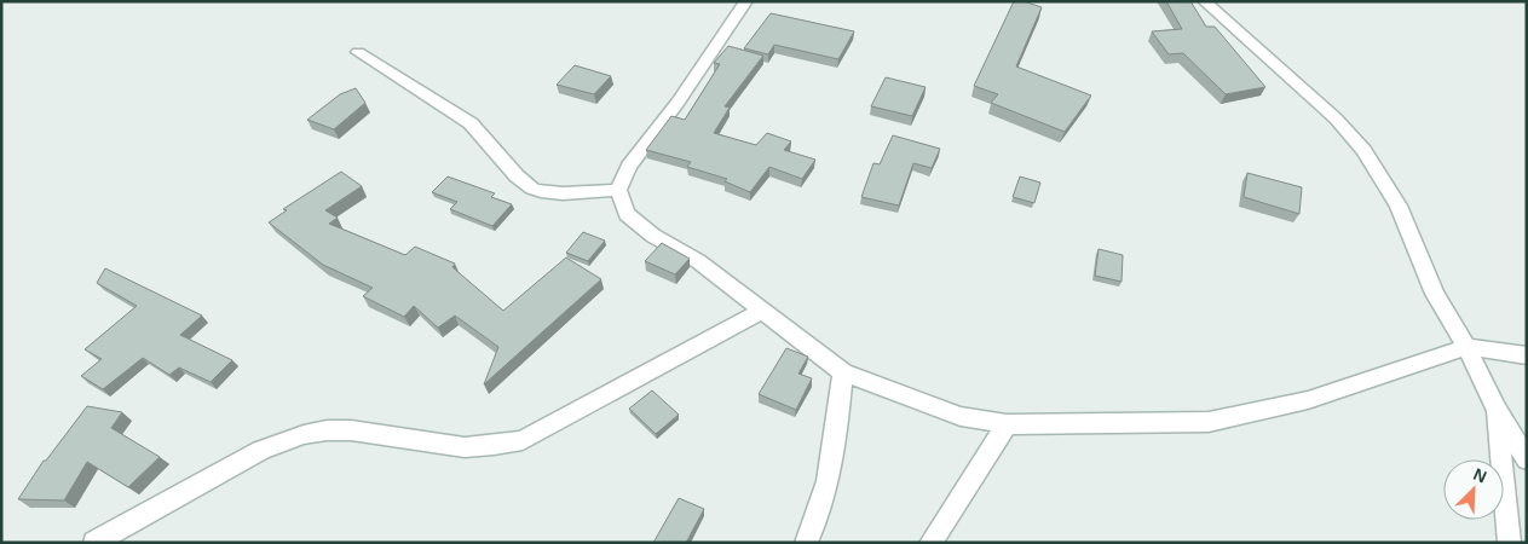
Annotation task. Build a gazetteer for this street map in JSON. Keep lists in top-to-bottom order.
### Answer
{
  "north": "top right"
}
